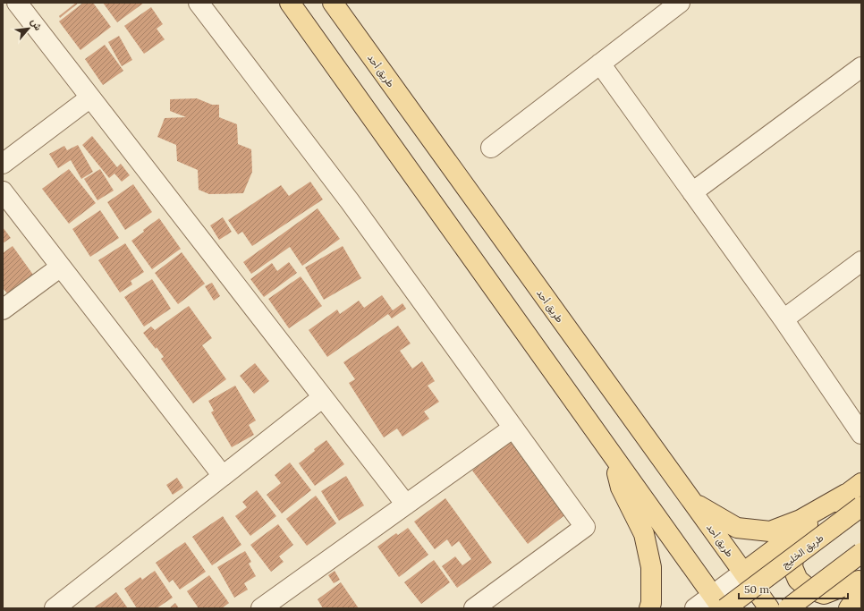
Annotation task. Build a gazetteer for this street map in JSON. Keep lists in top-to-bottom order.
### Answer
{
  "streets": {
    "main road": ["طريق أحد", "طريق الخليج"]
  },
  "scale_bar": "50 m",
  "north": "top right"
}
